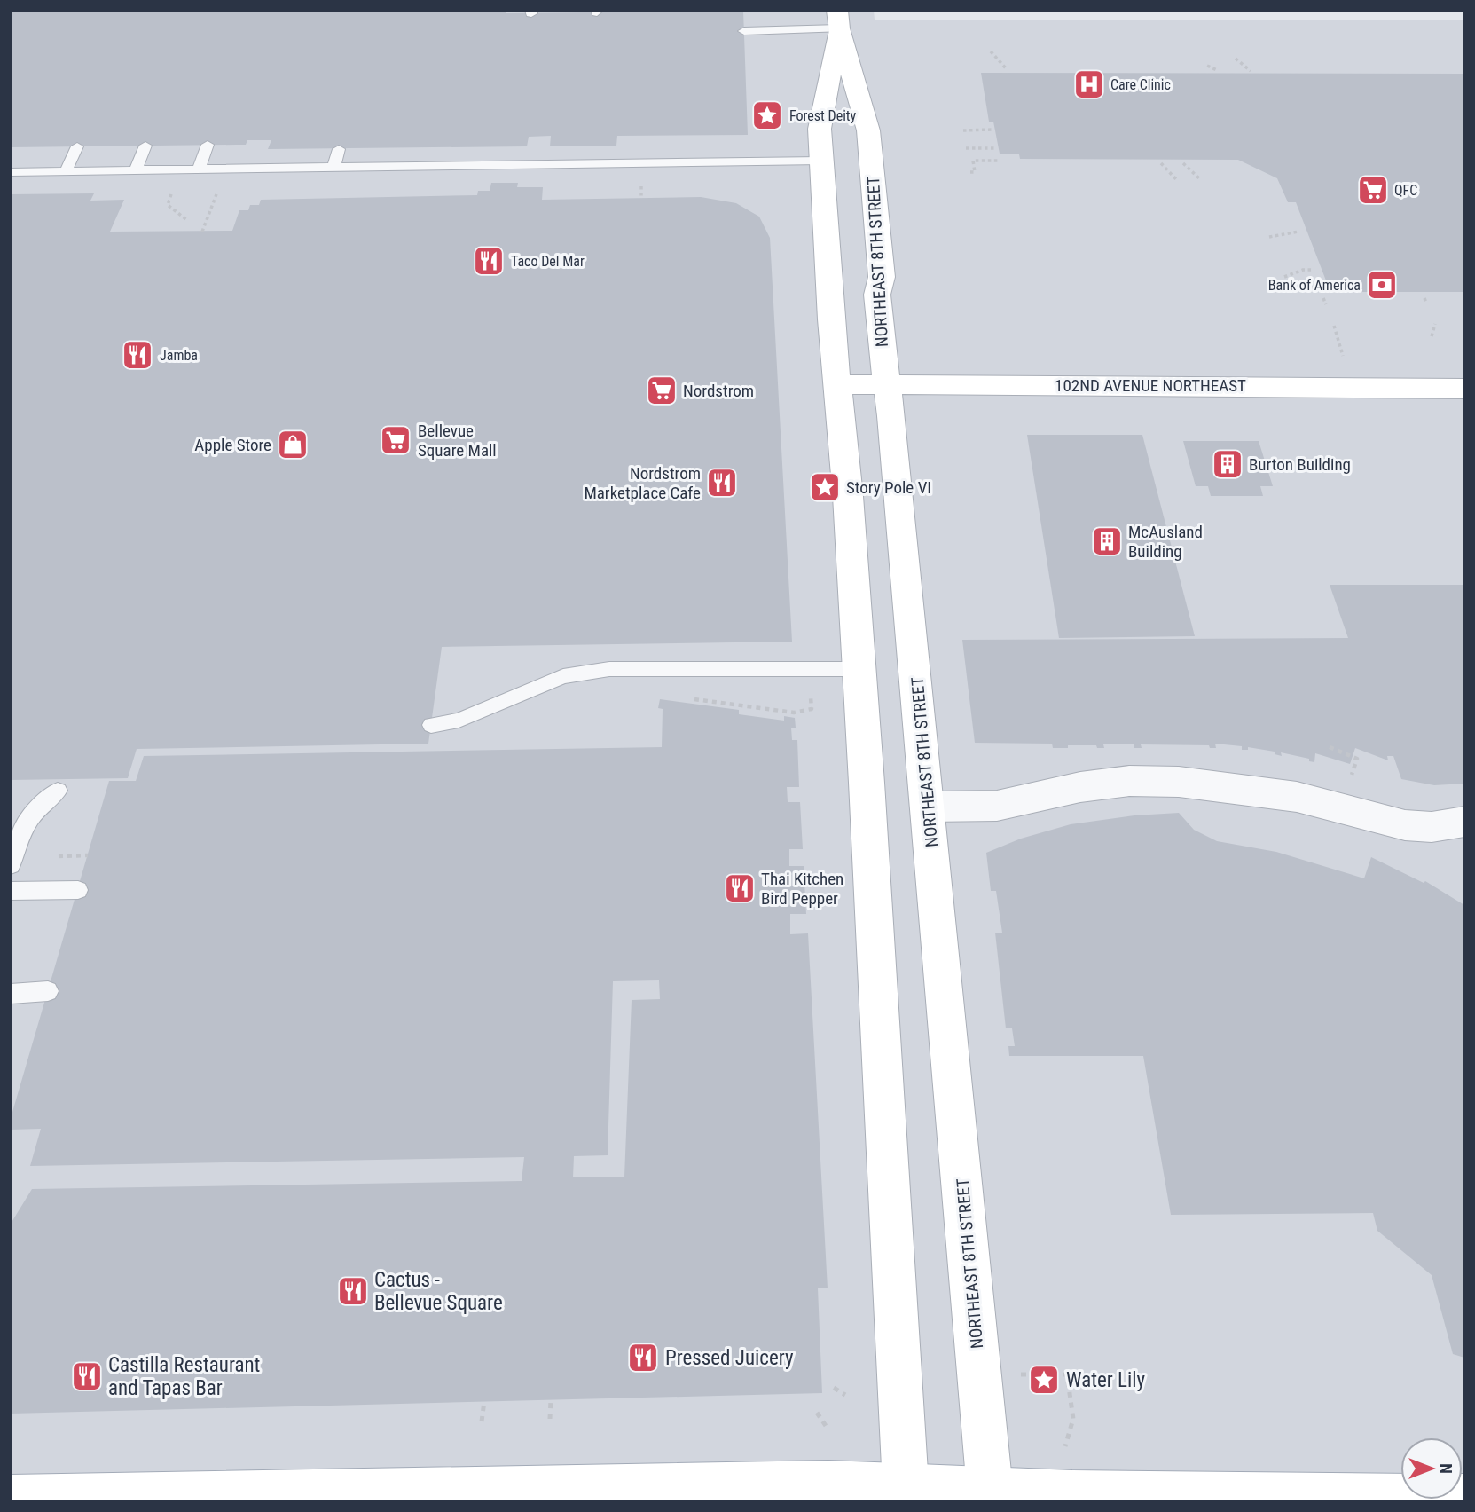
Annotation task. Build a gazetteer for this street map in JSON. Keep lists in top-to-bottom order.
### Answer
{
  "streets": {
    "main road": ["NORTHEAST 8TH STREET", "102ND AVENUE NORTHEAST"]
  },
  "crossings": [
    ["NORTHEAST 8TH STREET", "102ND AVENUE NORTHEAST"]
  ],
  "places": {
    "hospital": ["Care Clinic"],
    "place": ["Forest Deity", "Story Pole VI", "Water Lily"],
    "supermarket": ["QFC", "Nordstrom", "Bellevue Square Mall"],
    "restaurant": [
      "Taco Del Mar",
      "Jamba",
      "Nordstrom Marketplace Cafe",
      "Thai Kitchen Bird Pepper",
      "Cactus - Bellevue Square",
      "Pressed Juicery",
      "Castilla Restaurant and Tapas Bar"
    ],
    "bank": ["Bank of America"],
    "shop": ["Apple Store"],
    "building": ["Burton Building", "McAusland Building"]
  },
  "north": "right"
}
